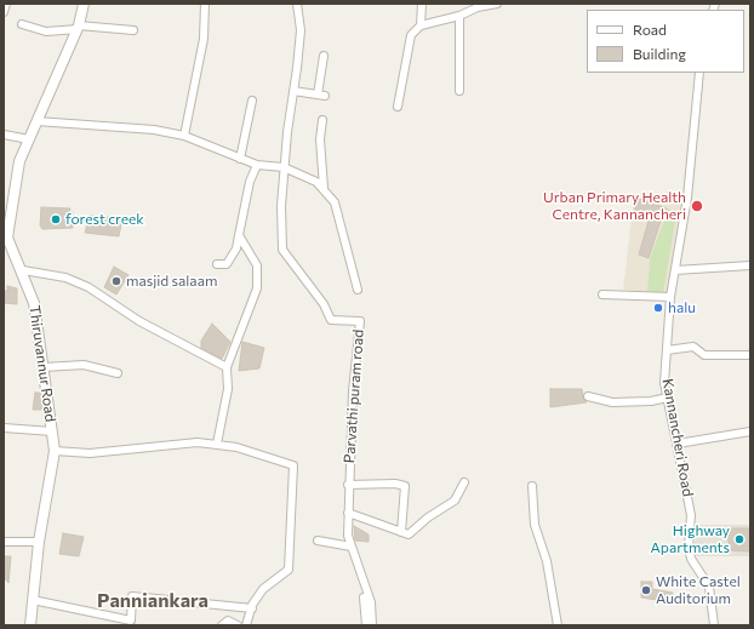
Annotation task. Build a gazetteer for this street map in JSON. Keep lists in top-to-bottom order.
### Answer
{
  "streets": {
    "street": ["Thiruvannur Road", "Parvathi puram road", "Kannancheri Road"]
  },
  "districts": ["Panniankara"],
  "places": [
    "Urban Primary Health Centre, Kannancheri",
    "forest creek",
    "masjid salaam",
    "halu",
    "Highway Apartments",
    "White Castel Auditorium"
  ],
  "legend": ["Road", "Building"]
}
